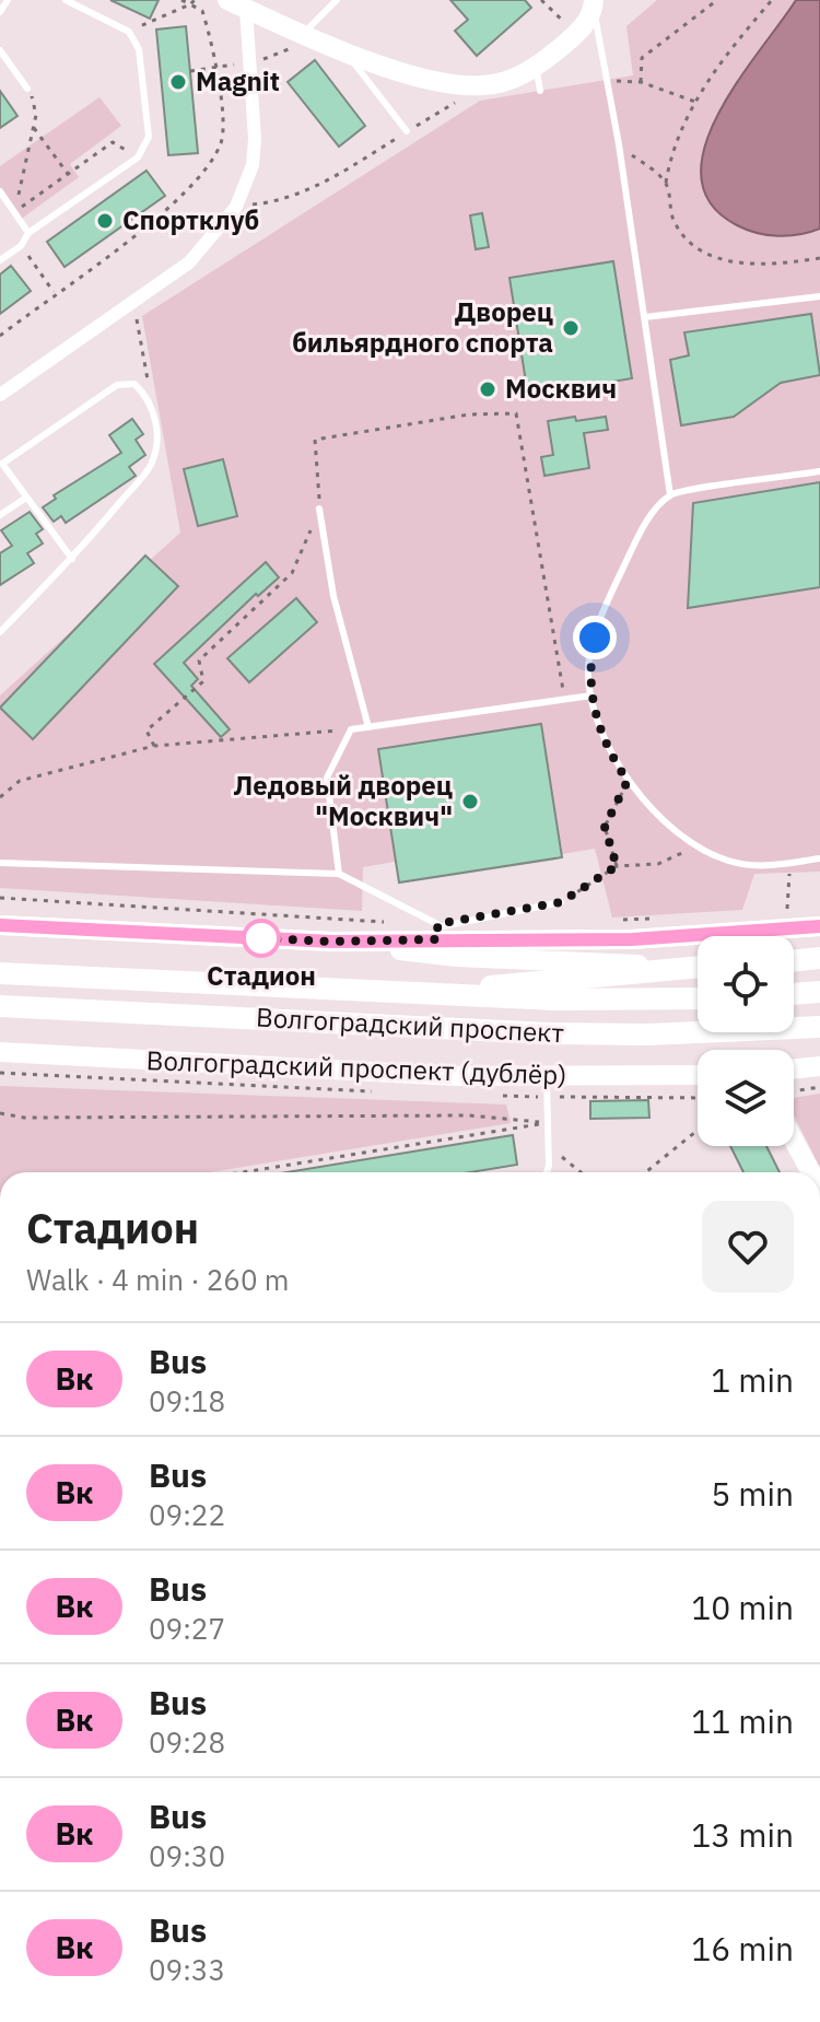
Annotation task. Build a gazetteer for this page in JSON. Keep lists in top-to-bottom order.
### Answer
{
  "streets": {
    "main road": ["Волгоградский проспект", "Волгоградский проспект (дублёр)"]
  },
  "places": [
    "Magnit",
    "Спортклуб",
    "Дворец бильярдного спорта",
    "Москвич",
    "Ледовый дворец \"Москвич\"",
    "Стадион"
  ],
  "lines": ["bus line Вк"],
  "page": {
    "heading": ["Стадион", "Walk · 4 min · 260 m"],
    "list": [
      {
        "mark": "Вк",
        "name": "Bus",
        "note": "09:18",
        "value": "1 min"
      },
      {
        "mark": "Вк",
        "name": "Bus",
        "note": "09:22",
        "value": "5 min"
      },
      {
        "mark": "Вк",
        "name": "Bus",
        "note": "09:27",
        "value": "10 min"
      },
      {
        "mark": "Вк",
        "name": "Bus",
        "note": "09:28",
        "value": "11 min"
      },
      {
        "mark": "Вк",
        "name": "Bus",
        "note": "09:30",
        "value": "13 min"
      },
      {
        "mark": "Вк",
        "name": "Bus",
        "note": "09:33",
        "value": "16 min"
      }
    ]
  }
}
